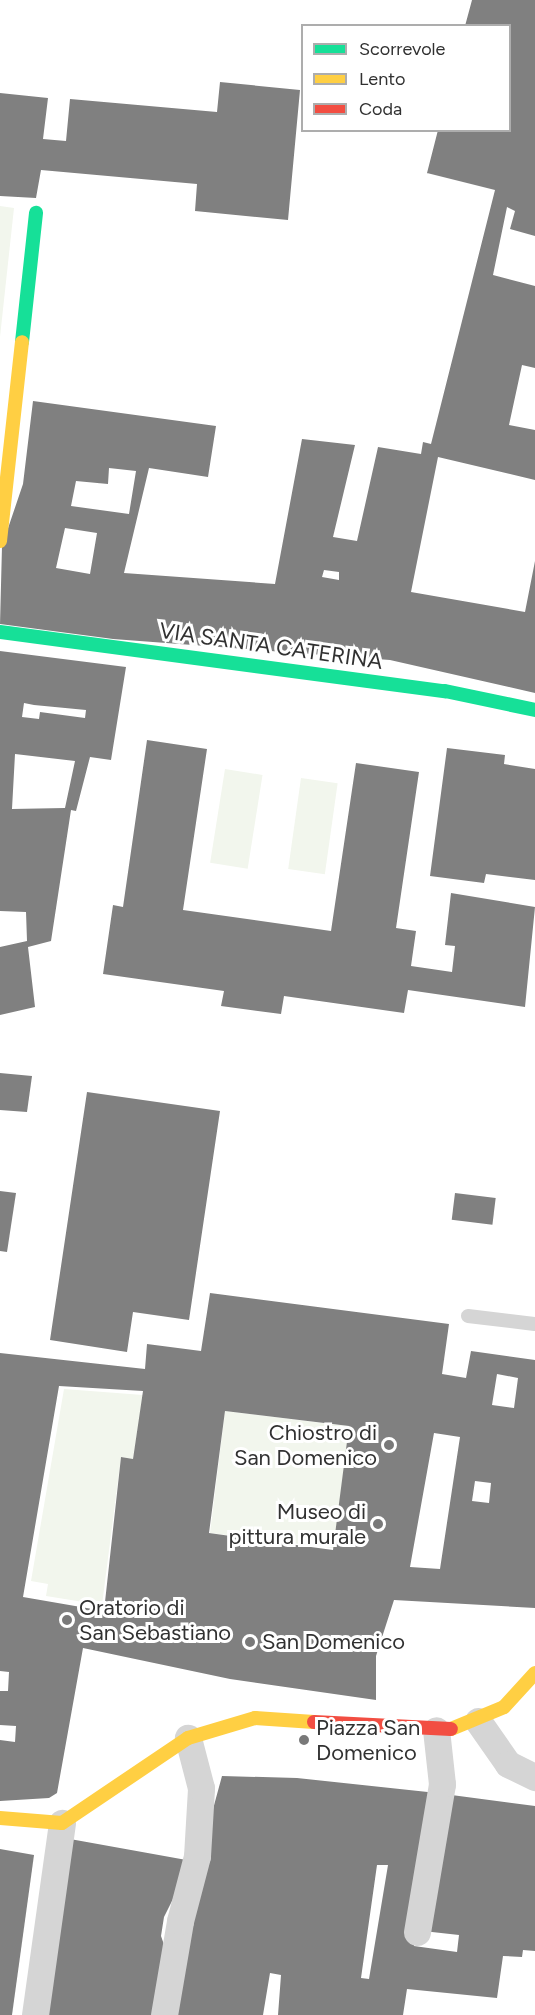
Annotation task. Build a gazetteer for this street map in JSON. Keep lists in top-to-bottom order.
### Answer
{
  "streets": {
    "street": ["VIA SANTA CATERINA"]
  },
  "places": [
    "Chiostro di San Domenico",
    "Museo di pittura murale",
    "Oratorio di San Sebastiano",
    "San Domenico",
    "Piazza San Domenico"
  ],
  "legend": ["Scorrevole", "Lento", "Coda"]
}
